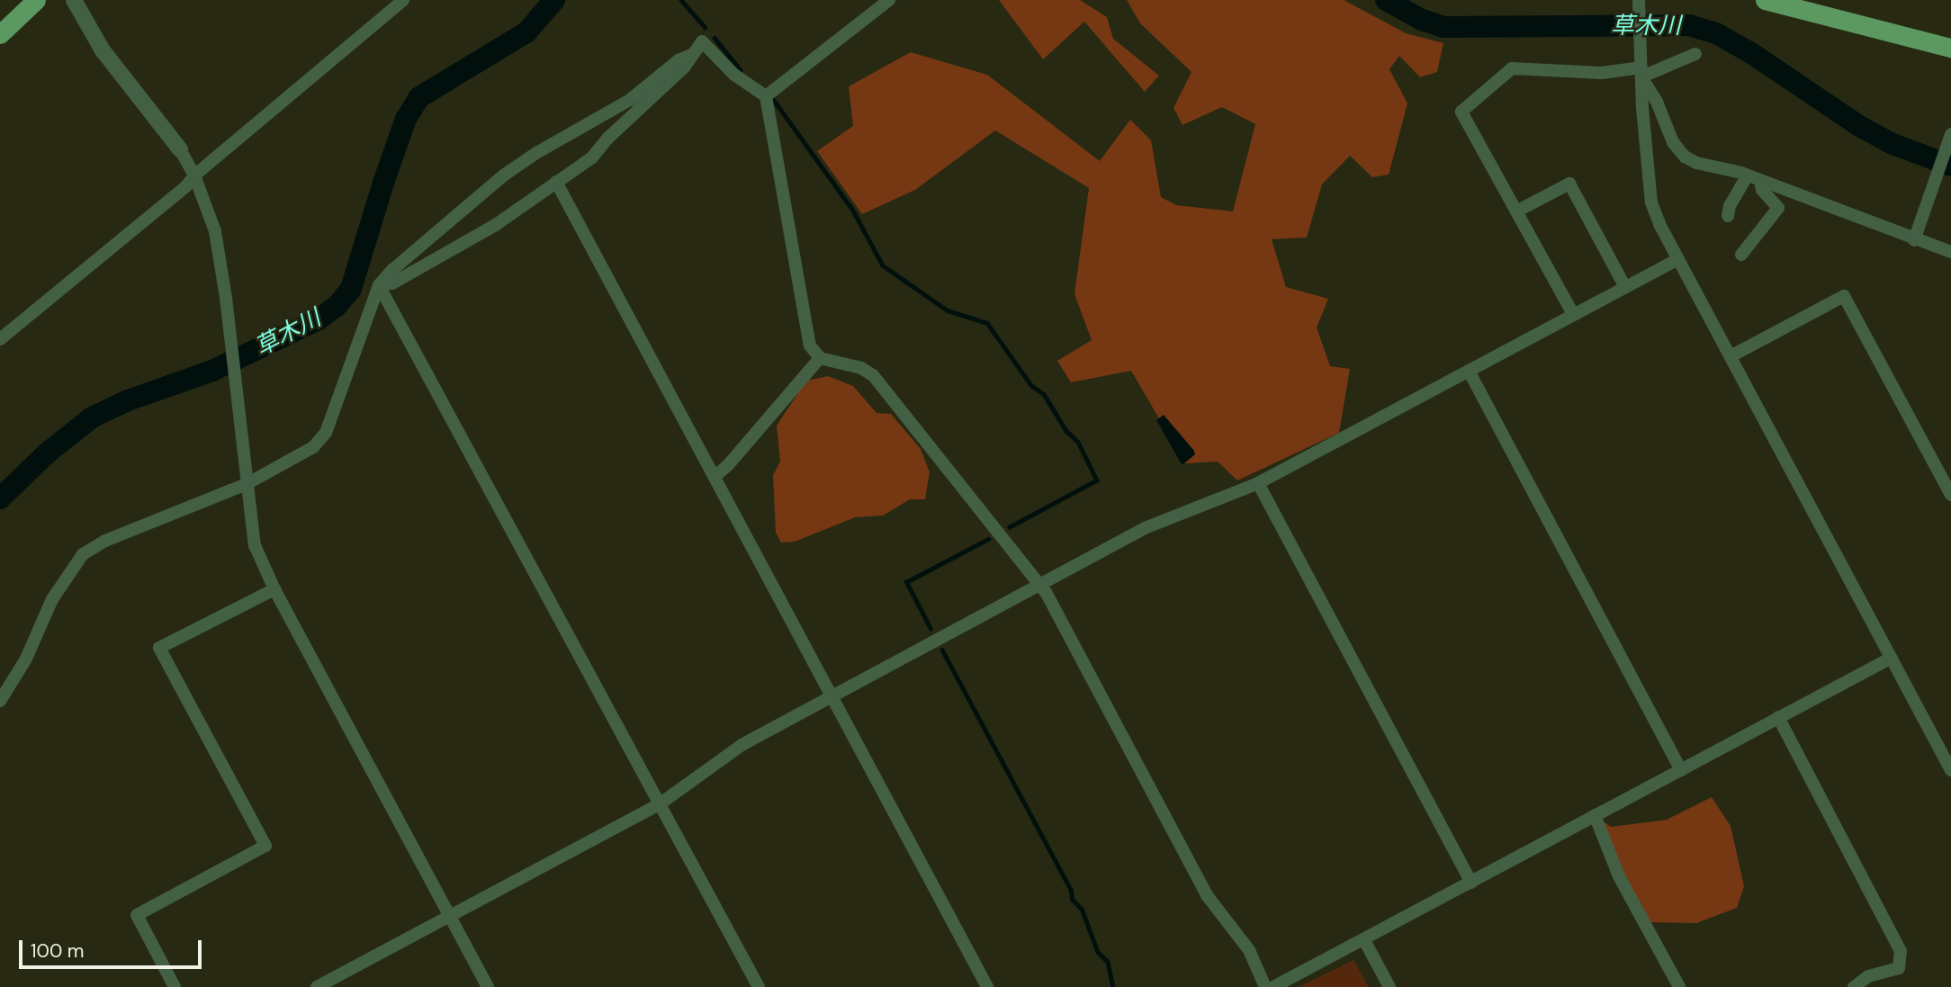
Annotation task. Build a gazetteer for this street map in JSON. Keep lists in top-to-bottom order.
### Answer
{
  "water": ["草木川"],
  "scale_bar": "100 m"
}
